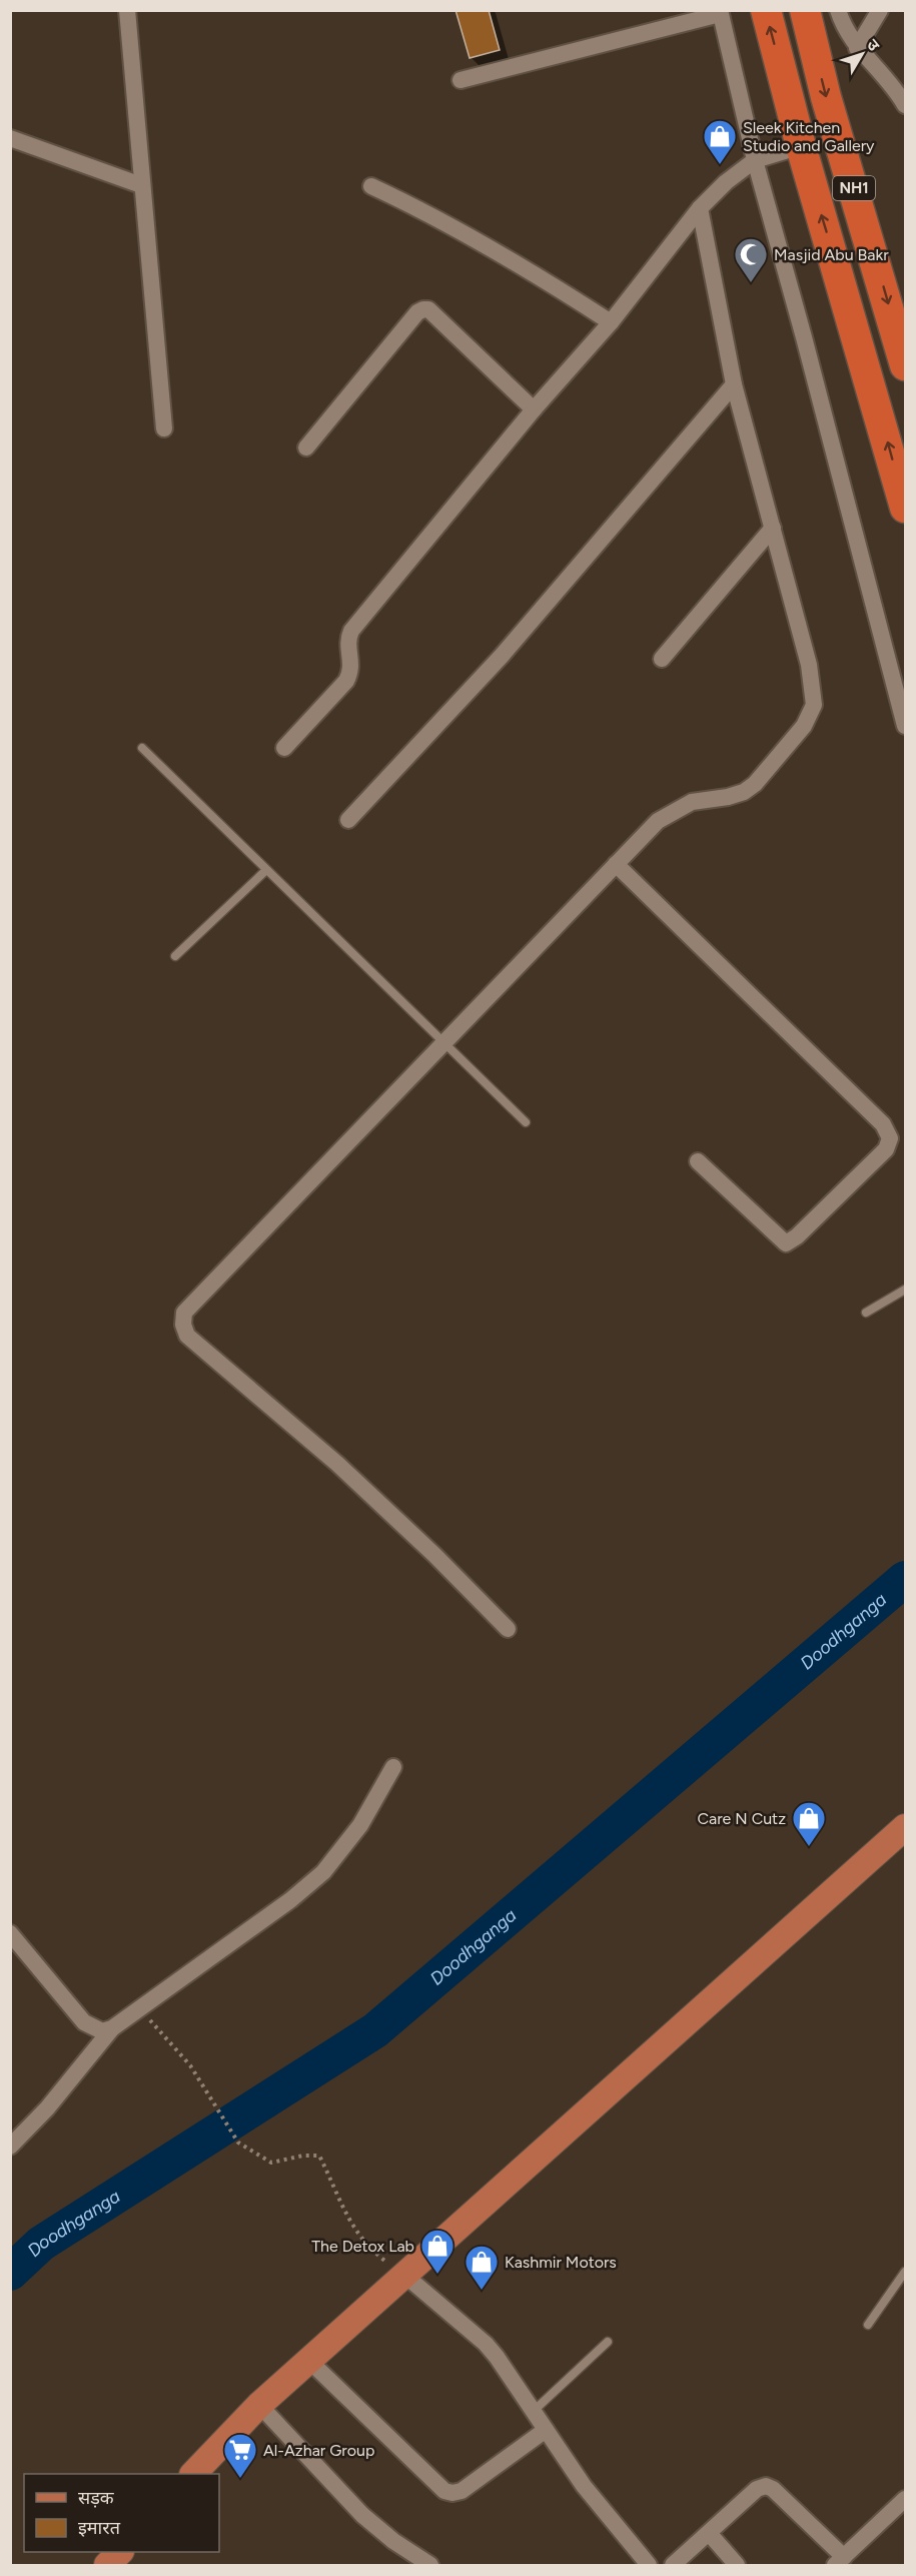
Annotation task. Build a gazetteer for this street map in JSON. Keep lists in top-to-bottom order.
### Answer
{
  "streets": {
    "highway": ["NH1"]
  },
  "water": ["Doodhganga"],
  "places": {
    "shop": [
      "Sleek Kitchen Studio and Gallery",
      "Care N Cutz",
      "The Detox Lab",
      "Kashmir Motors"
    ],
    "mosque": ["Masjid Abu Bakr"],
    "supermarket": ["Al-Azhar Group"]
  },
  "legend": ["सड़क", "इमारत"],
  "north": "top right"
}
